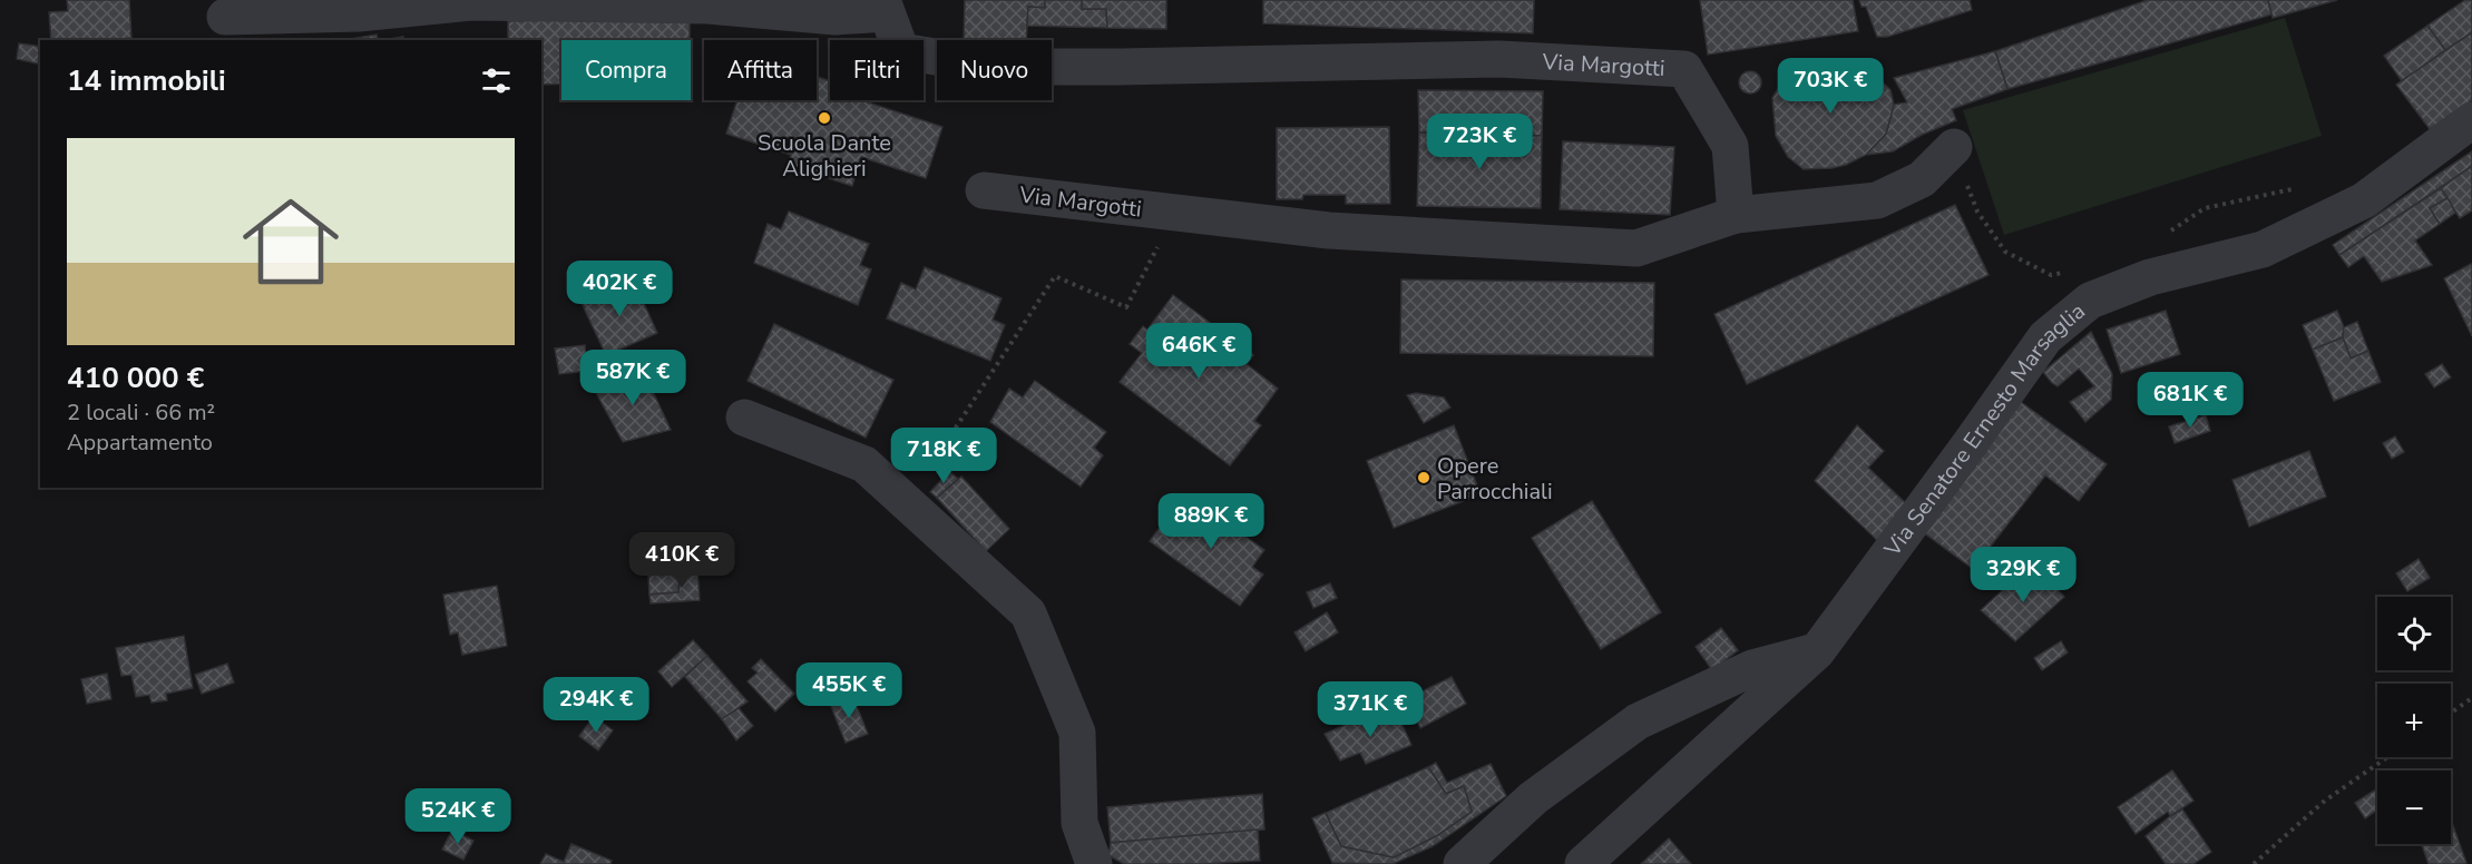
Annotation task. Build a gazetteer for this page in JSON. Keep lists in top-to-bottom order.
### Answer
{
  "streets": {
    "street": ["Via Margotti", "Via Senatore Ernesto Marsaglia"]
  },
  "places": ["Scuola Dante Alighieri", "Opere Parrocchiali"],
  "page": {
    "chip": [
      "Compra",
      "Affitta",
      "Filtri",
      "Nuovo"
    ],
    "heading": "14 immobili",
    "price": [
      "703K €",
      "723K €",
      "402K €",
      "646K €",
      "587K €",
      "681K €",
      "718K €",
      "889K €",
      "410K €",
      "329K €",
      "455K €",
      "294K €",
      "371K €",
      "524K €"
    ],
    "list": [
      {
        "name": "410 000 €",
        "note": "2 locali · 66 m² · Appartamento"
      }
    ],
    "map_buttons": ["+", "−"]
  }
}
